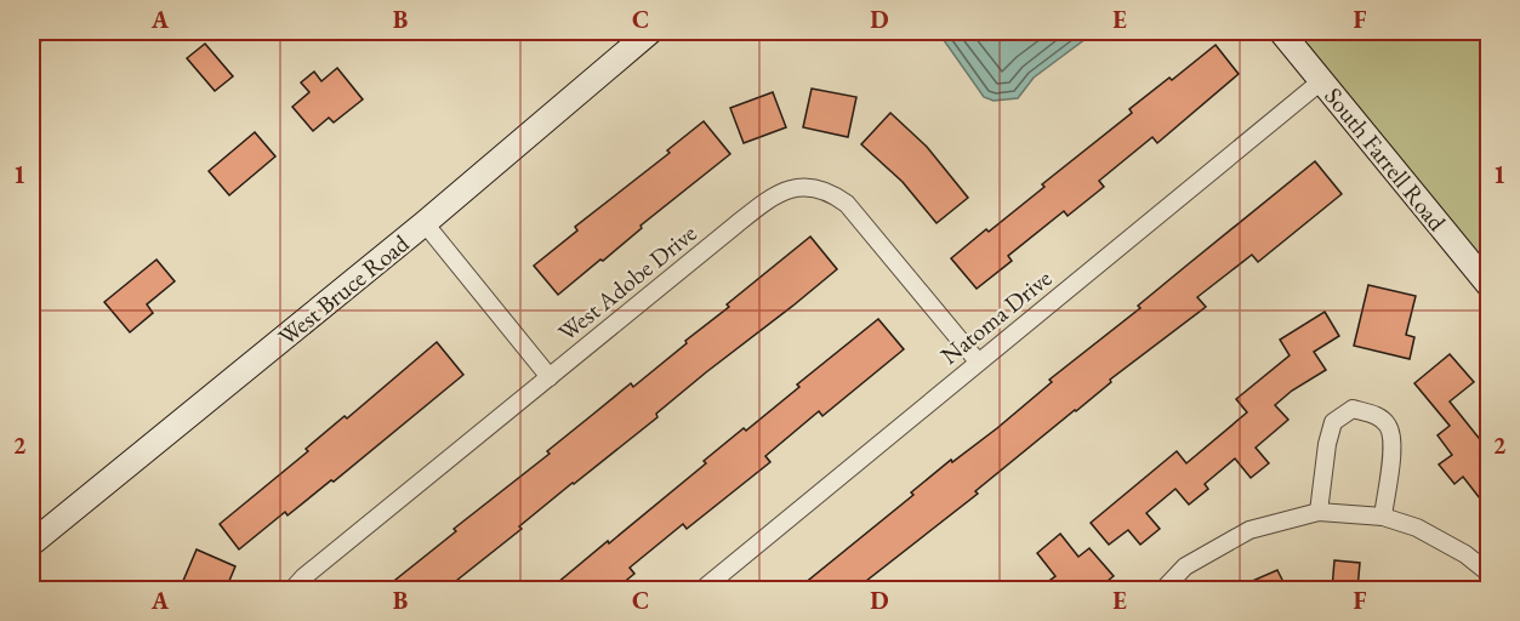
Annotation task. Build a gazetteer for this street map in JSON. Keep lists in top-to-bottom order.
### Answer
{
  "streets": {
    "street": [
      "South Farrell Road",
      "West Adobe Drive",
      "West Bruce Road",
      "Natoma Drive"
    ]
  },
  "crossings": [
    ["South Farrell Road", "Natoma Drive"],
    ["West Adobe Drive", "Natoma Drive"]
  ],
  "grid": {
    "columns": [
      "A",
      "B",
      "C",
      "D",
      "E",
      "F"
    ],
    "rows": ["1", "2"]
  }
}
